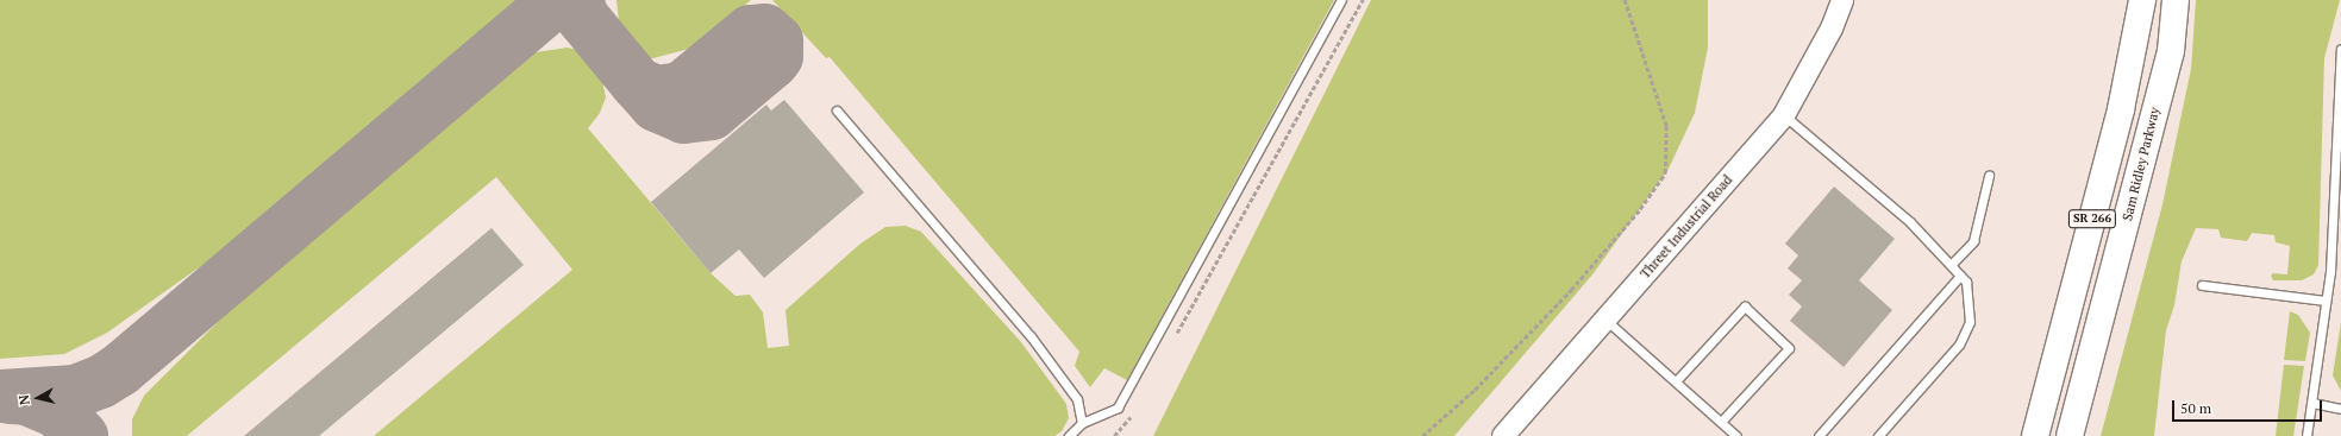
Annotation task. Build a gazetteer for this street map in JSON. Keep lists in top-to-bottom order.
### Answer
{
  "streets": {
    "main road": ["Sam Ridley Parkway", "SR 266"],
    "street": ["Threet Industrial Road"]
  },
  "scale_bar": "50 m",
  "north": "left"
}
